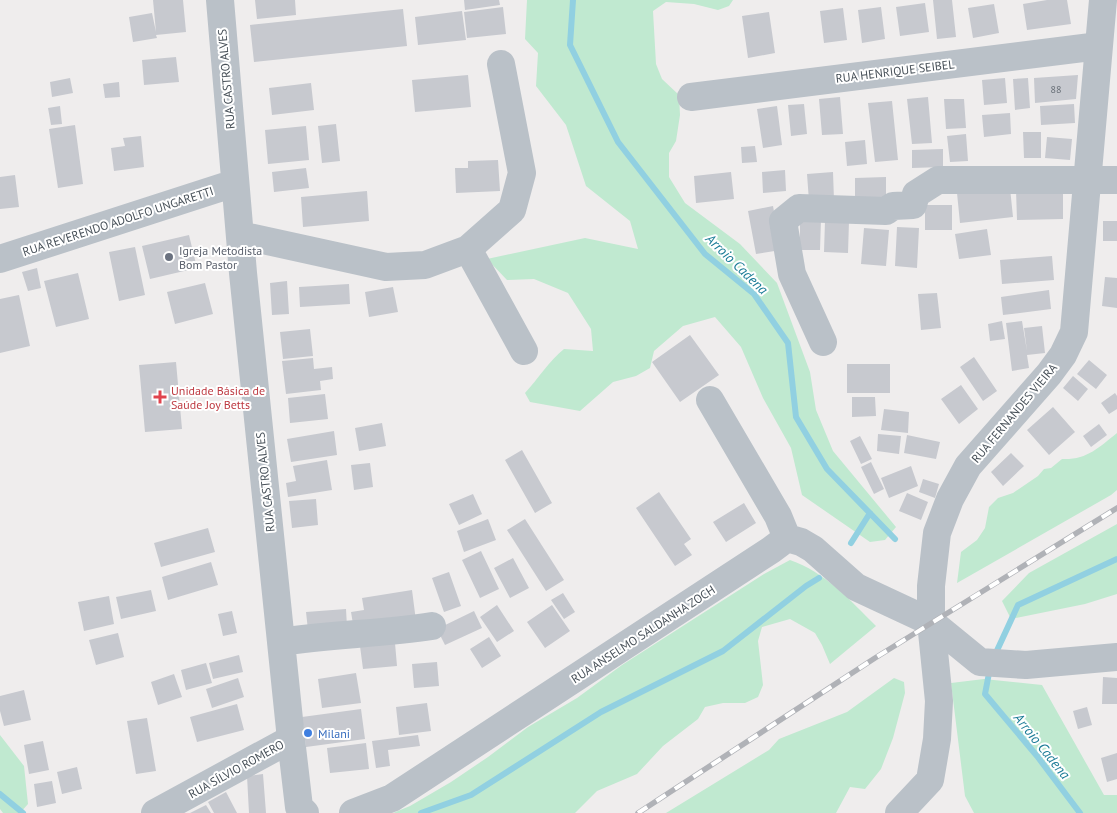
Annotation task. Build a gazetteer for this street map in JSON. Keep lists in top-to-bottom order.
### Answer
{
  "streets": {
    "street": [
      "RUA HENRIQUE SEIBEL",
      "RUA CASTRO ALVES",
      "RUA REVERENDO ADOLFO UNGARETTI",
      "RUA FERNANDES VIEIRA",
      "RUA ANSELMO SALDANHA ZOCH",
      "RUA SÍLVIO ROMERO"
    ]
  },
  "crossings": [
    ["RUA HENRIQUE SEIBEL", "RUA FERNANDES VIEIRA"],
    ["RUA CASTRO ALVES", "RUA REVERENDO ADOLFO UNGARETTI"],
    ["RUA CASTRO ALVES", "RUA SÍLVIO ROMERO"]
  ],
  "water": ["Arroio Cadena"],
  "places": {
    "other": ["Igreja Metodista Bom Pastor", "Milani"],
    "health": ["Unidade Básica de Saúde Joy Betts"]
  },
  "house_numbers": ["88"]
}
